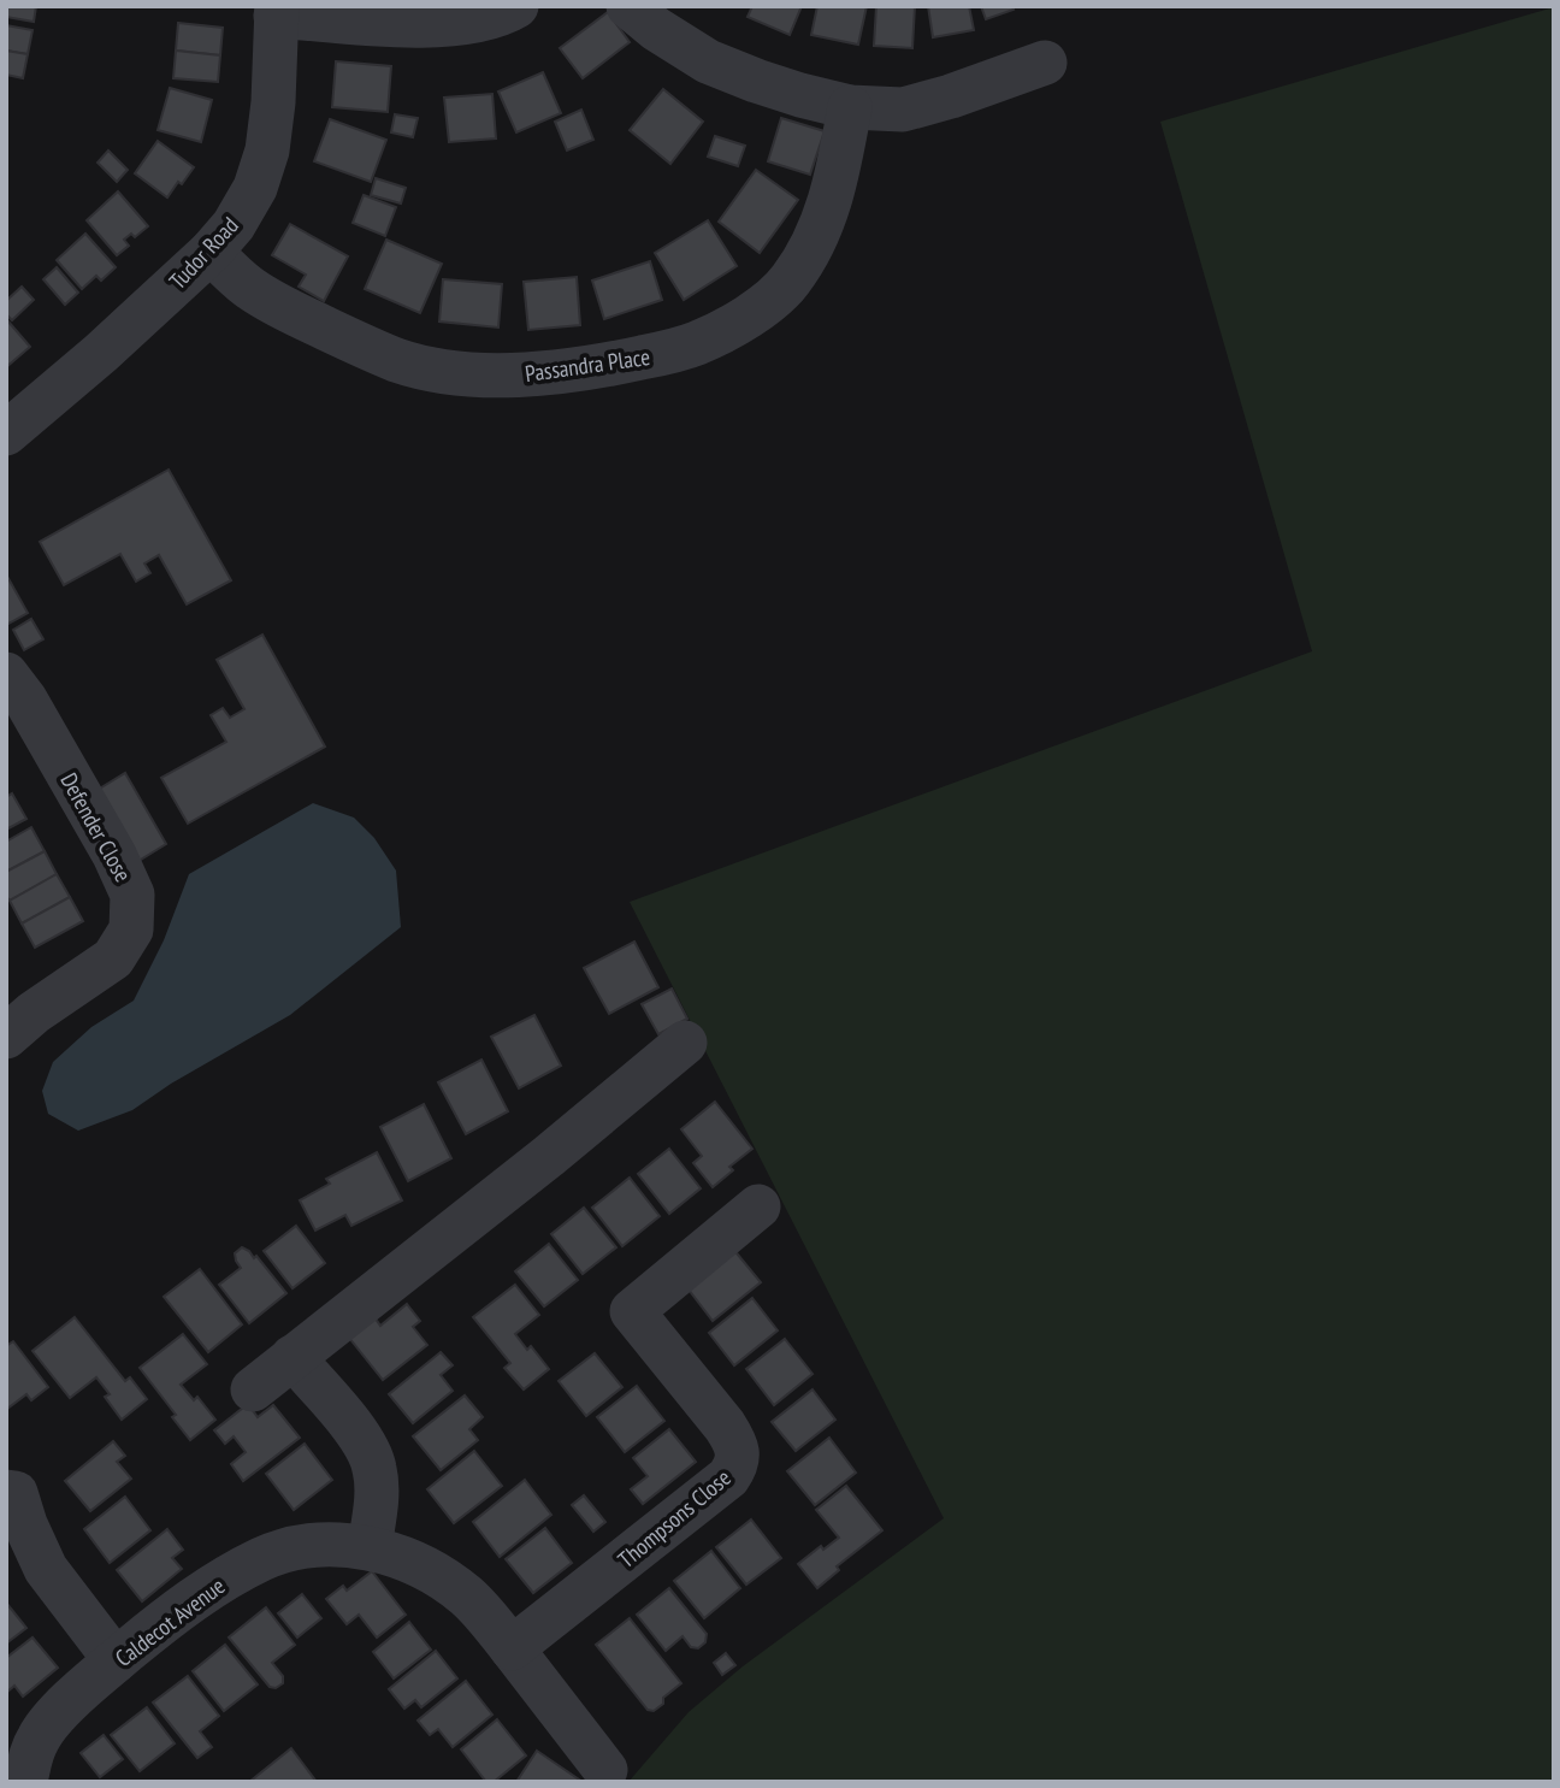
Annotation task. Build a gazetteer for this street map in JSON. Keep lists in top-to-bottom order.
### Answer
{
  "streets": {
    "street": [
      "Tudor Road",
      "Passandra Place",
      "Defender Close",
      "Thompsons Close",
      "Caldecot Avenue"
    ]
  },
  "crossings": [
    ["Tudor Road", "Passandra Place"]
  ]
}
